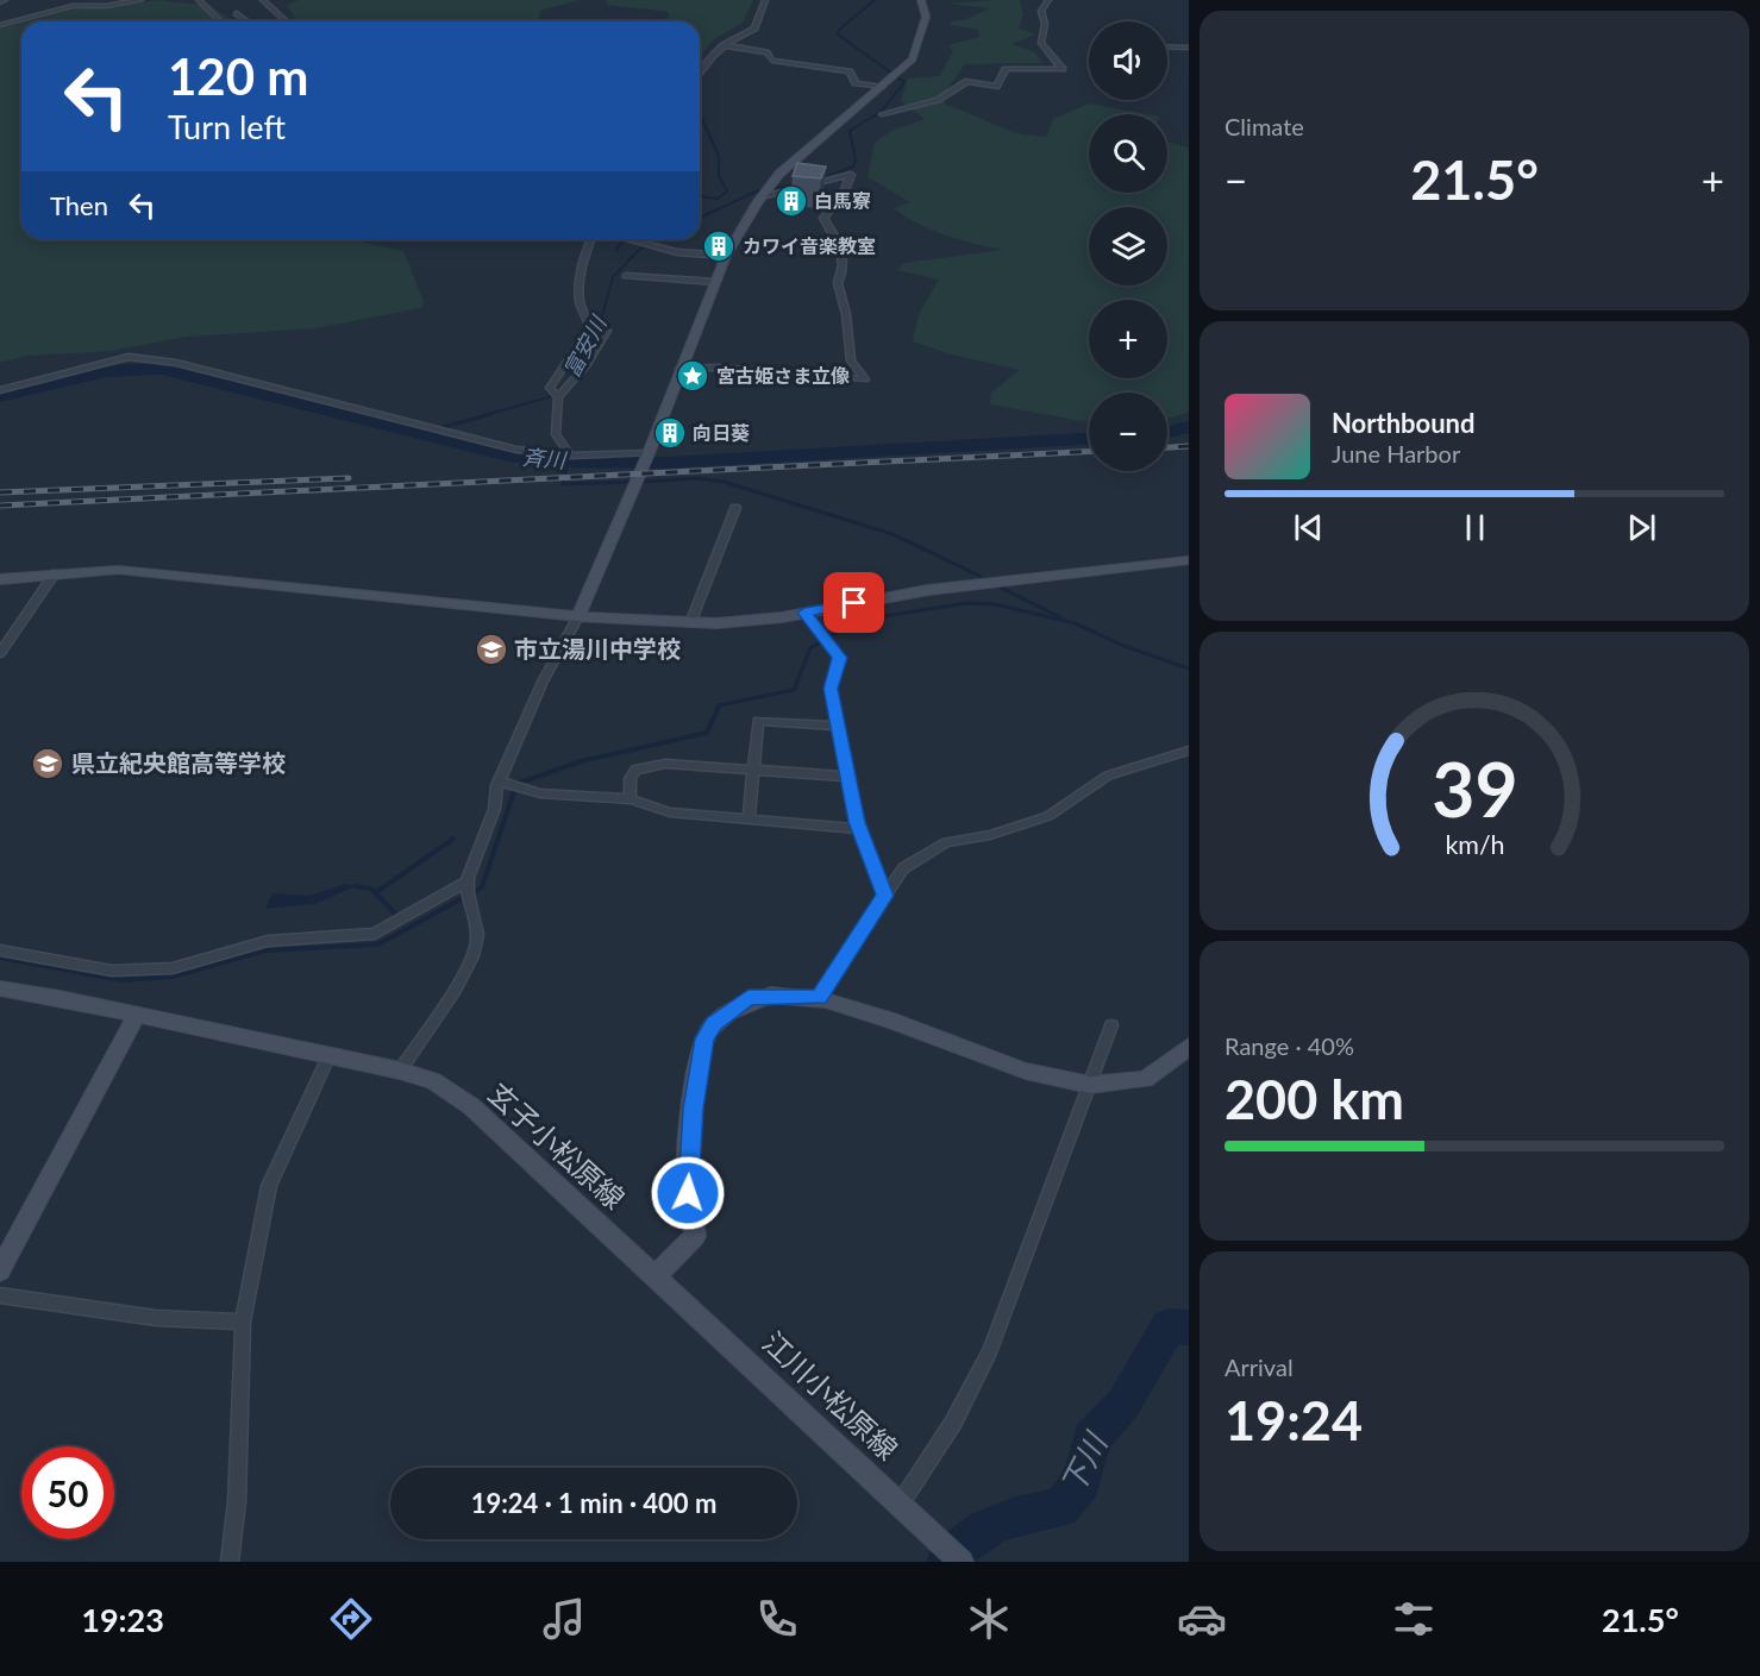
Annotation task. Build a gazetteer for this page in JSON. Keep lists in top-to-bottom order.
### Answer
{
  "streets": {
    "street": ["玄子小松原線", "江川小松原線"]
  },
  "crossings": [
    ["玄子小松原線", "江川小松原線"]
  ],
  "water": ["富安川", "斉川", "下川"],
  "places": {
    "building": ["白馬寮", "カワイ音楽教室", "向日葵"],
    "place": ["宮古姫さま立像"],
    "school or university": ["市立湯川中学校", "県立紀央館高等学校"]
  },
  "page": {
    "tile": [
      "Climate",
      ["Range · 40%", "200 km"],
      ["Arrival", "19:24"]
    ],
    "map_buttons": ["+", "−"],
    "turn": ["120 m", "Turn left"],
    "heat": ["−", "21.5°", "+"],
    "then": "Then",
    "song": ["Northbound", "June Harbor"],
    "limit": "50",
    "trip": "19:24 · 1 min · 400 m",
    "tabs": ["19:23", "21.5°"],
    "gauge": ["39", "km/h"]
  }
}
